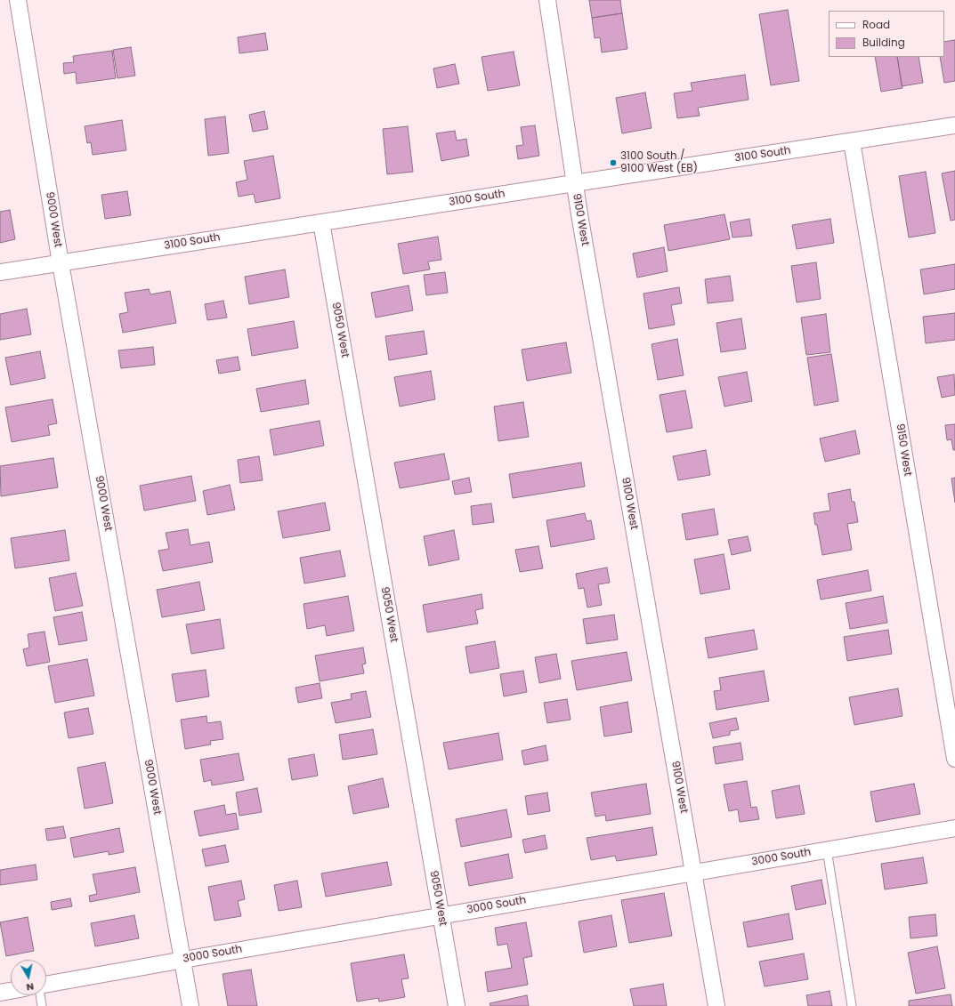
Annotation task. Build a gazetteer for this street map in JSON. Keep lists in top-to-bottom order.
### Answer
{
  "streets": {
    "street": [
      "3100 South",
      "9000 West",
      "9100 West",
      "9050 West",
      "9150 West",
      "3000 South"
    ]
  },
  "crossings": [
    ["3100 South", "9000 West"],
    ["3100 South", "9100 West"],
    ["3100 South", "9050 West"],
    ["3100 South", "9150 West"],
    ["9000 West", "3000 South"],
    ["9100 West", "3000 South"],
    ["9050 West", "3000 South"]
  ],
  "places": ["3100 South / 9100 West (EB)"],
  "legend": ["Road", "Building"],
  "north": "bottom"
}
